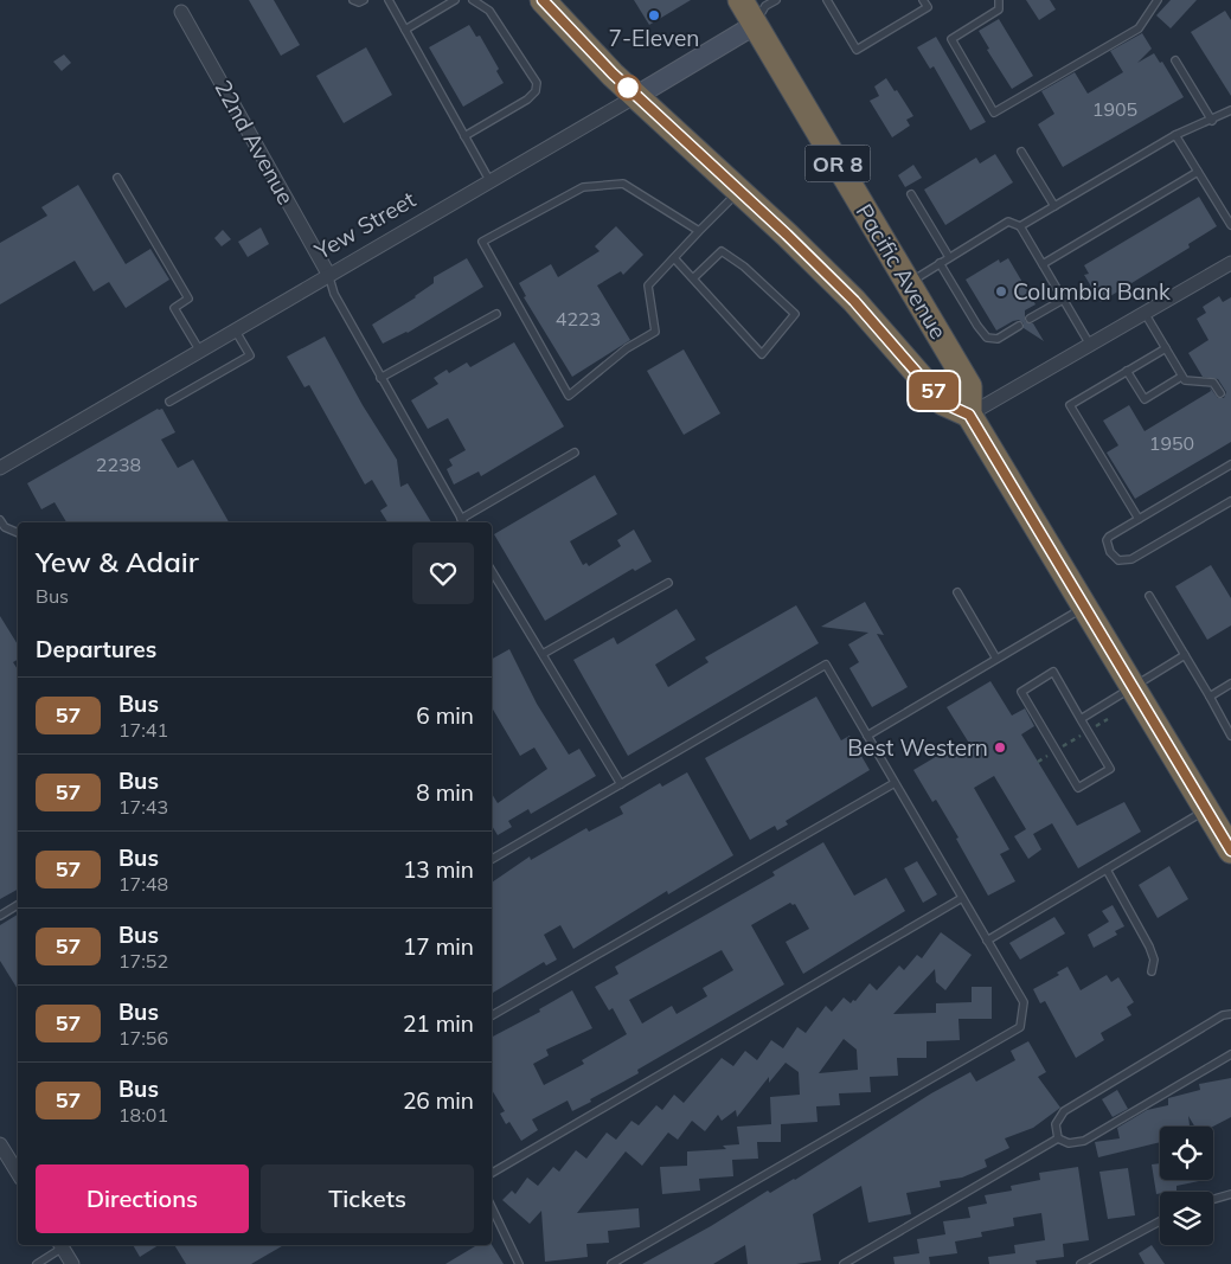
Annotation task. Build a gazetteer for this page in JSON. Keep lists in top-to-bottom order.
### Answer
{
  "streets": {
    "highway": ["OR 8", "Pacific Avenue"],
    "street": ["22nd Avenue", "Yew Street"]
  },
  "crossings": [
    ["22nd Avenue", "Yew Street"],
    ["Yew Street", "Pacific Avenue"]
  ],
  "places": ["7-Eleven", "Columbia Bank", "Best Western"],
  "lines": ["bus line 57"],
  "house_numbers": [
    "1905",
    "4223",
    "1950",
    "2238"
  ],
  "page": {
    "on_map": "57",
    "heading": [
      ["Yew & Adair", "Bus"],
      "Departures"
    ],
    "list": [
      {
        "mark": "57",
        "name": "Bus",
        "note": "17:41",
        "value": "6 min"
      },
      {
        "mark": "57",
        "name": "Bus",
        "note": "17:43",
        "value": "8 min"
      },
      {
        "mark": "57",
        "name": "Bus",
        "note": "17:48",
        "value": "13 min"
      },
      {
        "mark": "57",
        "name": "Bus",
        "note": "17:52",
        "value": "17 min"
      },
      {
        "mark": "57",
        "name": "Bus",
        "note": "17:56",
        "value": "21 min"
      },
      {
        "mark": "57",
        "name": "Bus",
        "note": "18:01",
        "value": "26 min"
      }
    ],
    "buttons": ["Directions", "Tickets"]
  }
}
